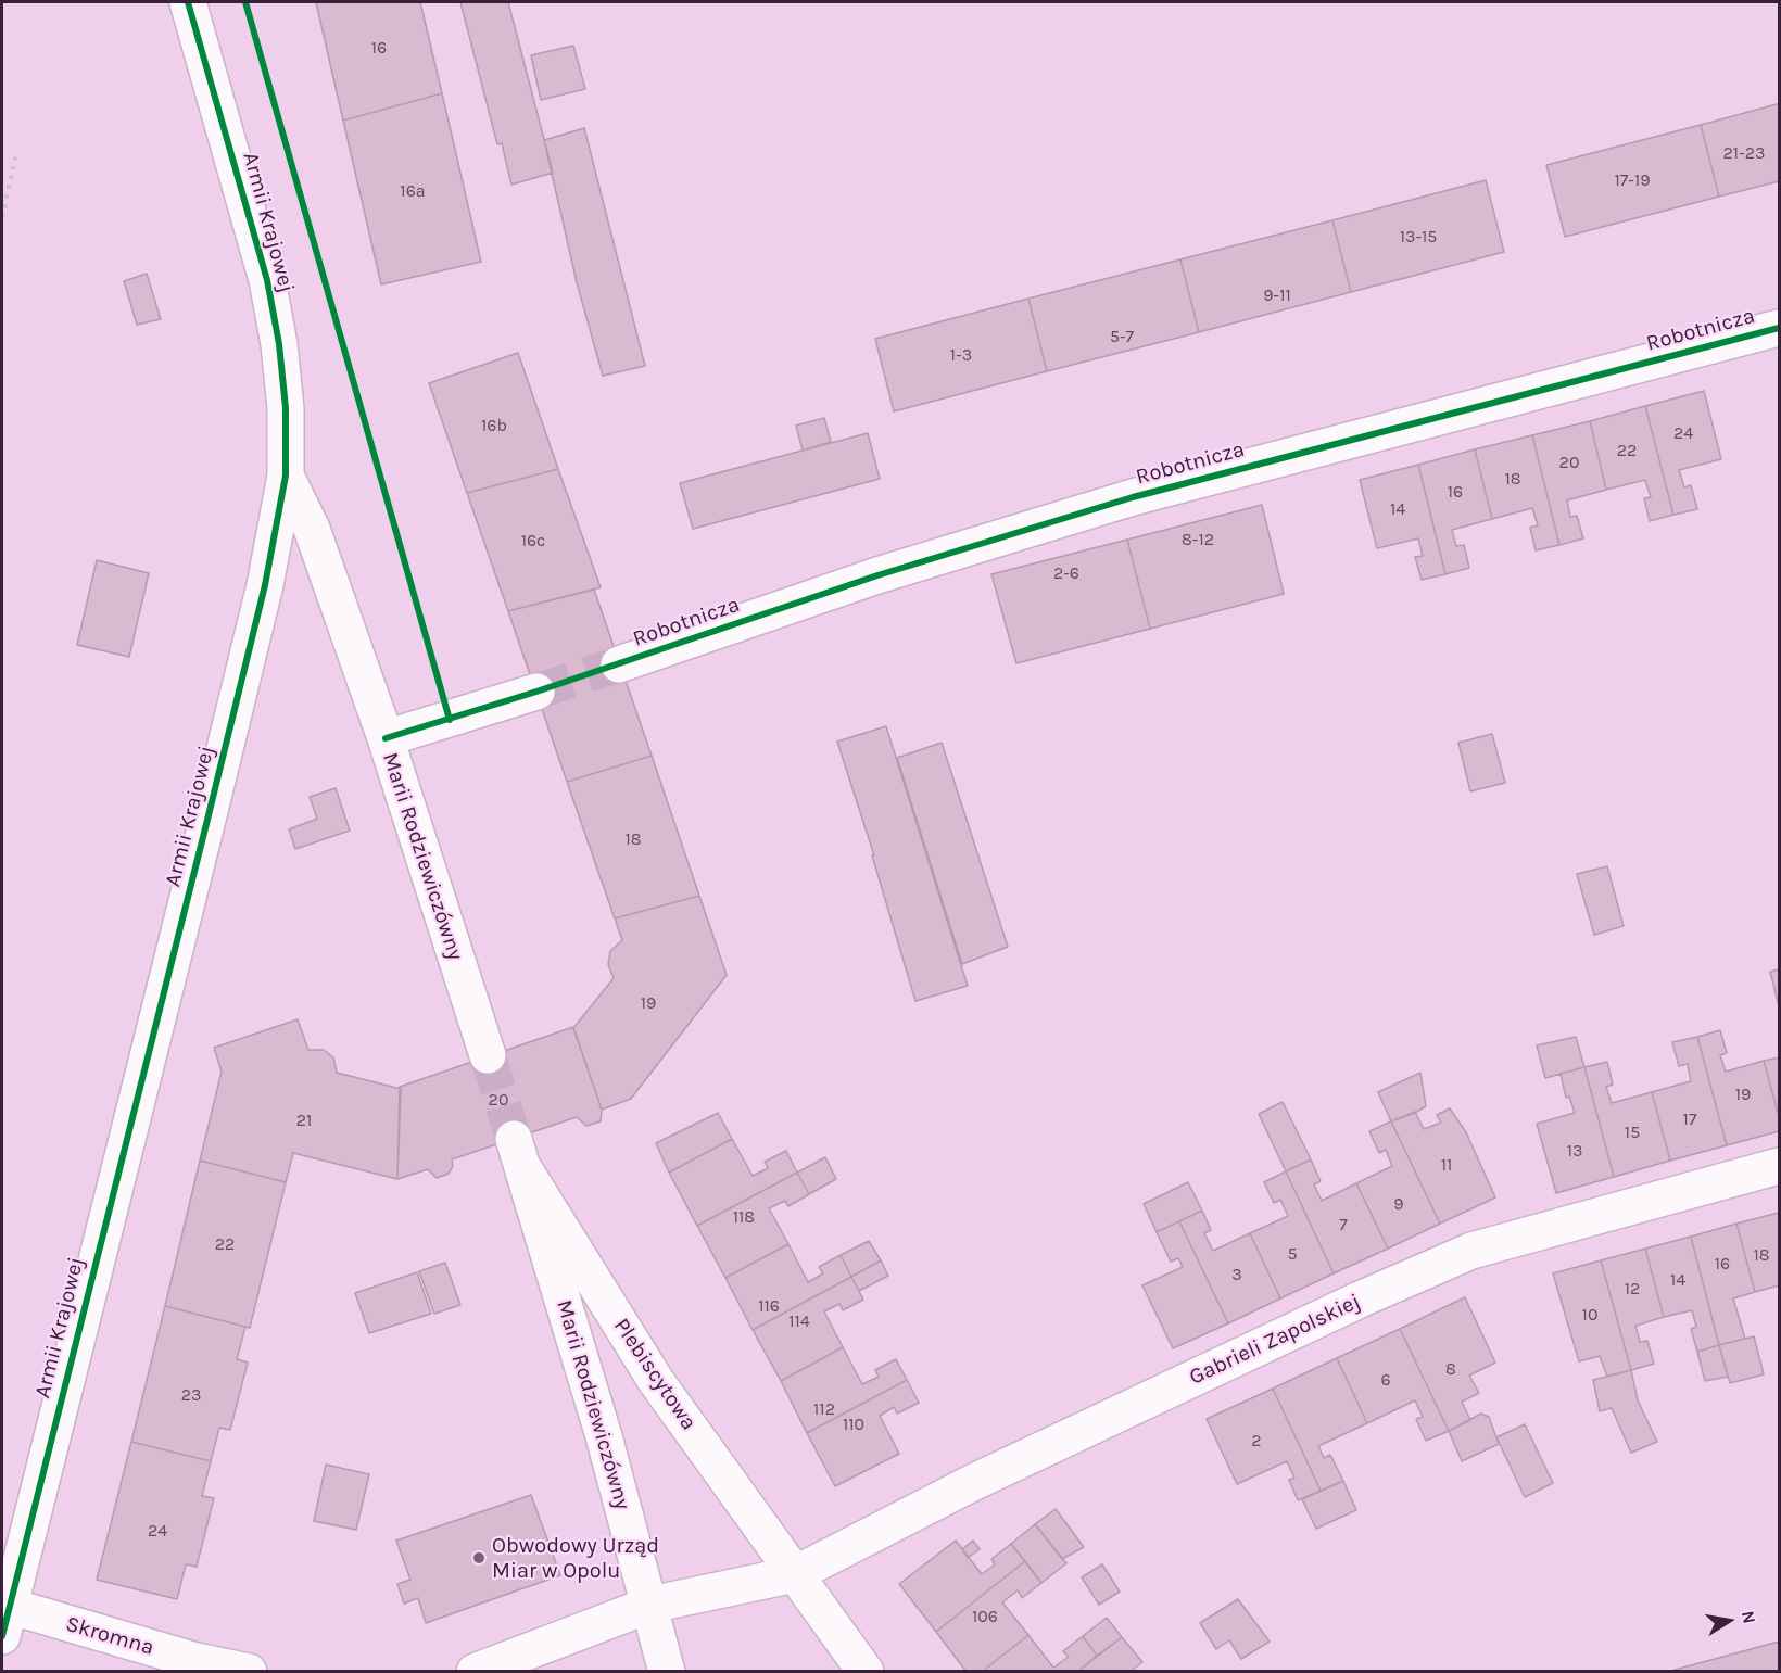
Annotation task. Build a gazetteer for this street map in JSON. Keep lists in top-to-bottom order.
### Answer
{
  "streets": {
    "street": [
      "Armii Krajowej",
      "Robotnicza",
      "Marii Rodziewiczówny",
      "Gabrieli Zapolskiej",
      "Plebiscytowa",
      "Skromna"
    ]
  },
  "crossings": [
    ["Armii Krajowej", "Marii Rodziewiczówny"],
    ["Armii Krajowej", "Skromna"],
    ["Marii Rodziewiczówny", "Plebiscytowa"],
    ["Gabrieli Zapolskiej", "Plebiscytowa"]
  ],
  "places": ["Obwodowy Urząd Miar w Opolu"],
  "house_numbers": [
    "16",
    "21-23",
    "17-19",
    "16a",
    "13-15",
    "9-11",
    "5-7",
    "1-3",
    "16b",
    "24",
    "22",
    "20",
    "18",
    "16",
    "14",
    "8-12",
    "16c",
    "2-6",
    "18",
    "19",
    "19",
    "20",
    "17",
    "21",
    "15",
    "13",
    "11",
    "9",
    "118",
    "7",
    "22",
    "5",
    "18",
    "16",
    "3",
    "14",
    "12",
    "116",
    "10",
    "114",
    "8",
    "6",
    "23",
    "112",
    "110",
    "2",
    "24",
    "106"
  ],
  "north": "right"
}
